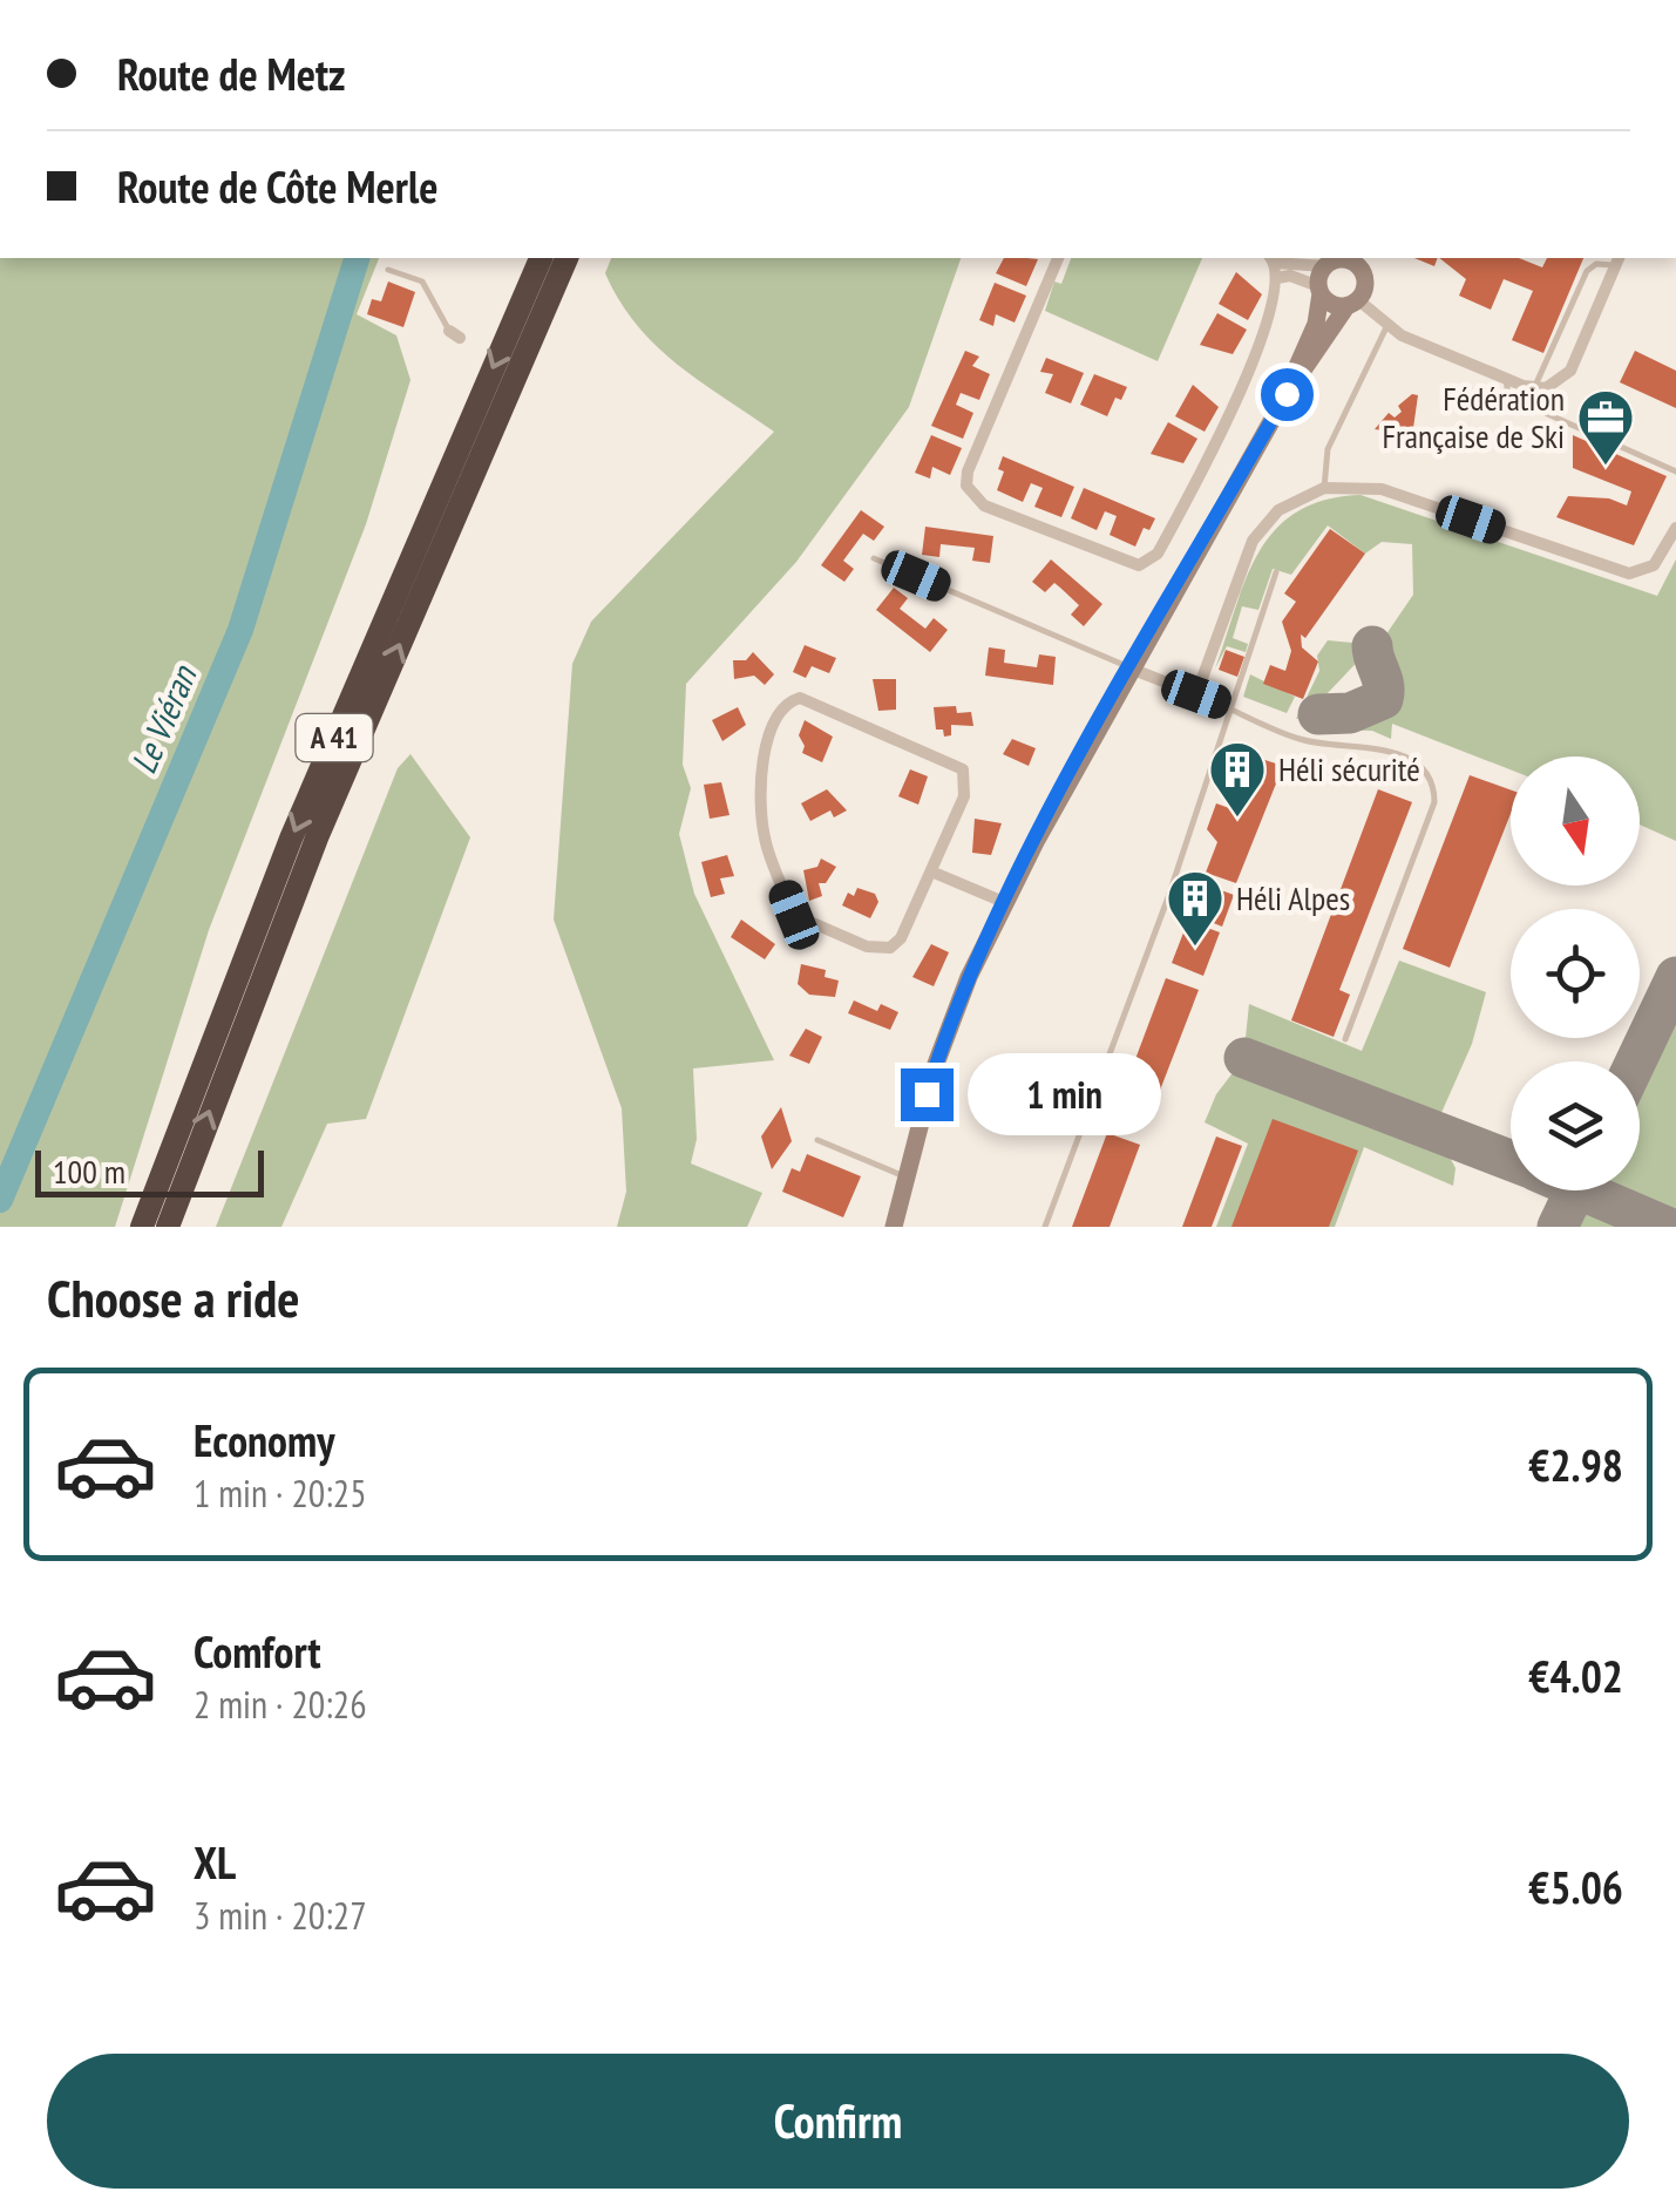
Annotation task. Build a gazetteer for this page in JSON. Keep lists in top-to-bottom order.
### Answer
{
  "streets": {
    "highway": ["A 41"]
  },
  "water": ["Le Viéran"],
  "places": {
    "office": ["Fédération Française de Ski"],
    "building": ["Héli sécurité", "Héli Alpes"]
  },
  "scale_bar": "100 m",
  "north": "bottom",
  "page": {
    "banner": ["Route de Metz", "Route de Côte Merle"],
    "bubble": "1 min",
    "scale": "100 m",
    "heading": "Choose a ride",
    "list": [
      {
        "name": "Economy",
        "note": "1 min · 20:25",
        "value": "€2.98"
      },
      {
        "name": "Comfort",
        "note": "2 min · 20:26",
        "value": "€4.02"
      },
      {
        "name": "XL",
        "note": "3 min · 20:27",
        "value": "€5.06"
      }
    ],
    "buttons": "Confirm"
  }
}
